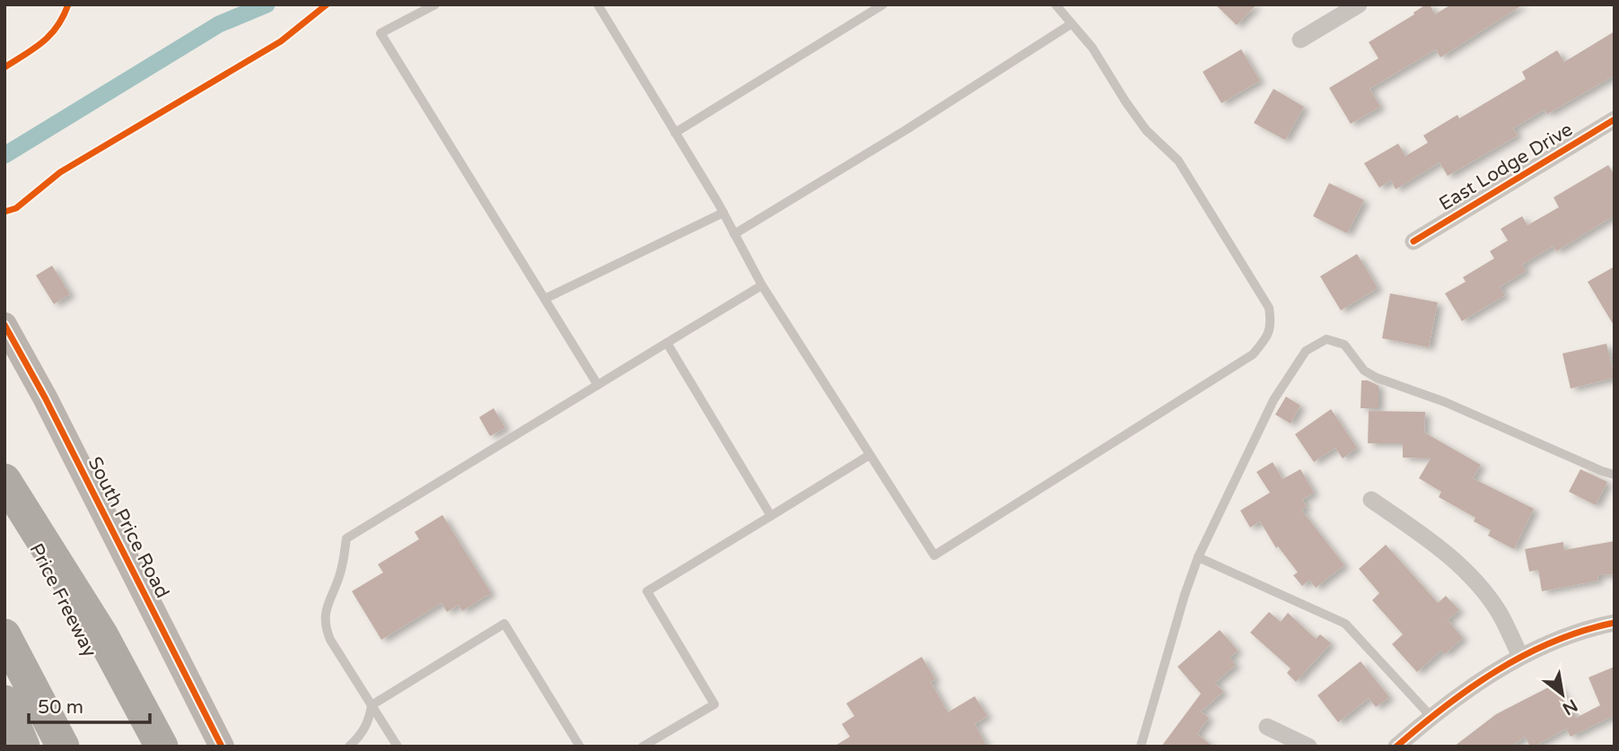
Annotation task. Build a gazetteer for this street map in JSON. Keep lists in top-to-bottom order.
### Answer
{
  "streets": {
    "highway": ["Price Freeway"],
    "main road": ["South Price Road"],
    "street": ["East Lodge Drive"]
  },
  "scale_bar": "50 m",
  "north": "bottom right"
}
